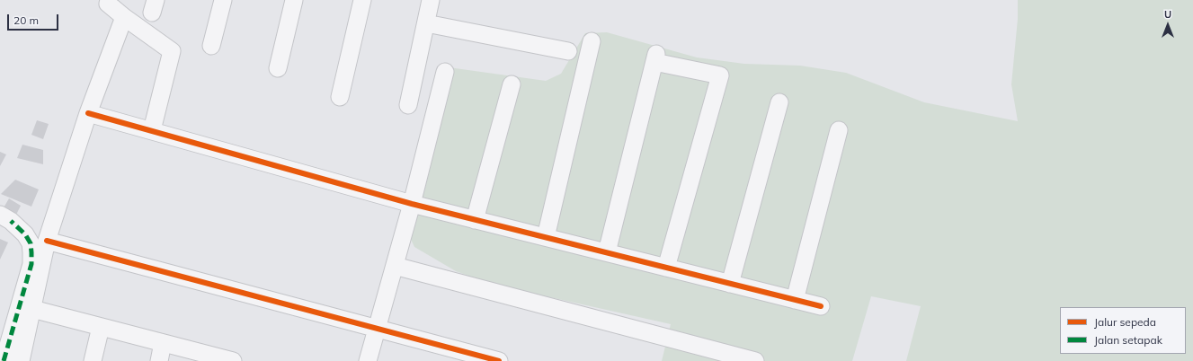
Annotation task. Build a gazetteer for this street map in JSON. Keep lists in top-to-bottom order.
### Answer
{
  "legend": ["Jalur sepeda", "Jalan setapak"],
  "scale_bar": "20 m",
  "north": "top"
}
